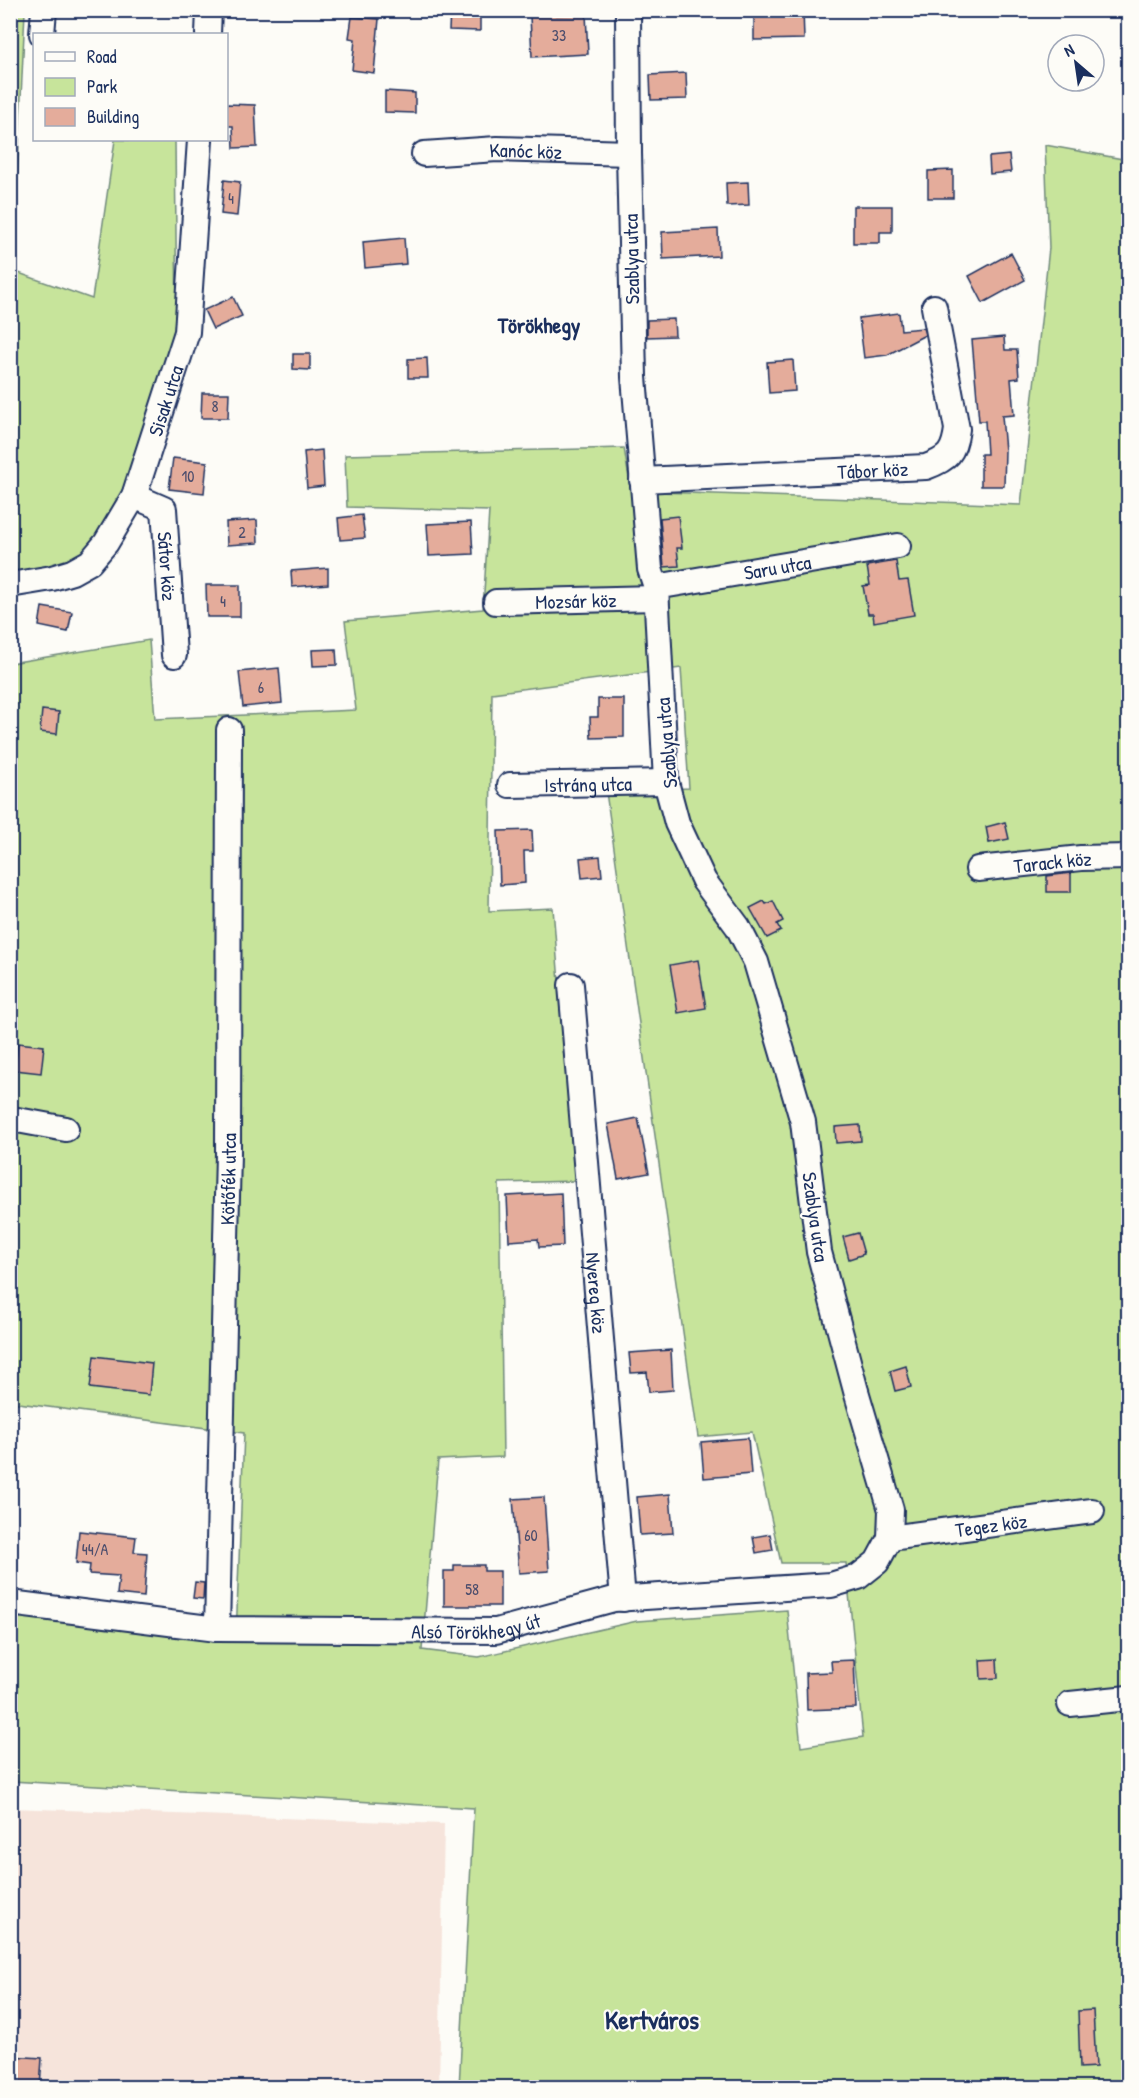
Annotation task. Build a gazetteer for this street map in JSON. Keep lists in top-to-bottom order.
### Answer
{
  "streets": {
    "street": [
      "Kanóc köz",
      "Szablya utca",
      "Sisak utca",
      "Tábor köz",
      "Sátor köz",
      "Saru utca",
      "Mozsár köz",
      "Istráng utca",
      "Tarack köz",
      "Kötőfék utca",
      "Nyereg köz",
      "Tegez köz",
      "Alsó Törökhegy út"
    ]
  },
  "crossings": [
    ["Kanóc köz", "Szablya utca"],
    ["Szablya utca", "Tábor köz"],
    ["Szablya utca", "Saru utca"],
    ["Szablya utca", "Mozsár köz"],
    ["Szablya utca", "Istráng utca"],
    ["Szablya utca", "Alsó Törökhegy út"],
    ["Sisak utca", "Sátor köz"],
    ["Saru utca", "Mozsár köz"],
    ["Kötőfék utca", "Alsó Törökhegy út"],
    ["Nyereg köz", "Alsó Törökhegy út"],
    ["Tegez köz", "Alsó Törökhegy út"]
  ],
  "districts": ["Törökhegy", "Kertváros"],
  "house_numbers": [
    "33",
    "4",
    "8",
    "10",
    "2",
    "4",
    "6",
    "60",
    "44/A",
    "58"
  ],
  "legend": ["Road", "Park", "Building"],
  "north": "top left"
}
